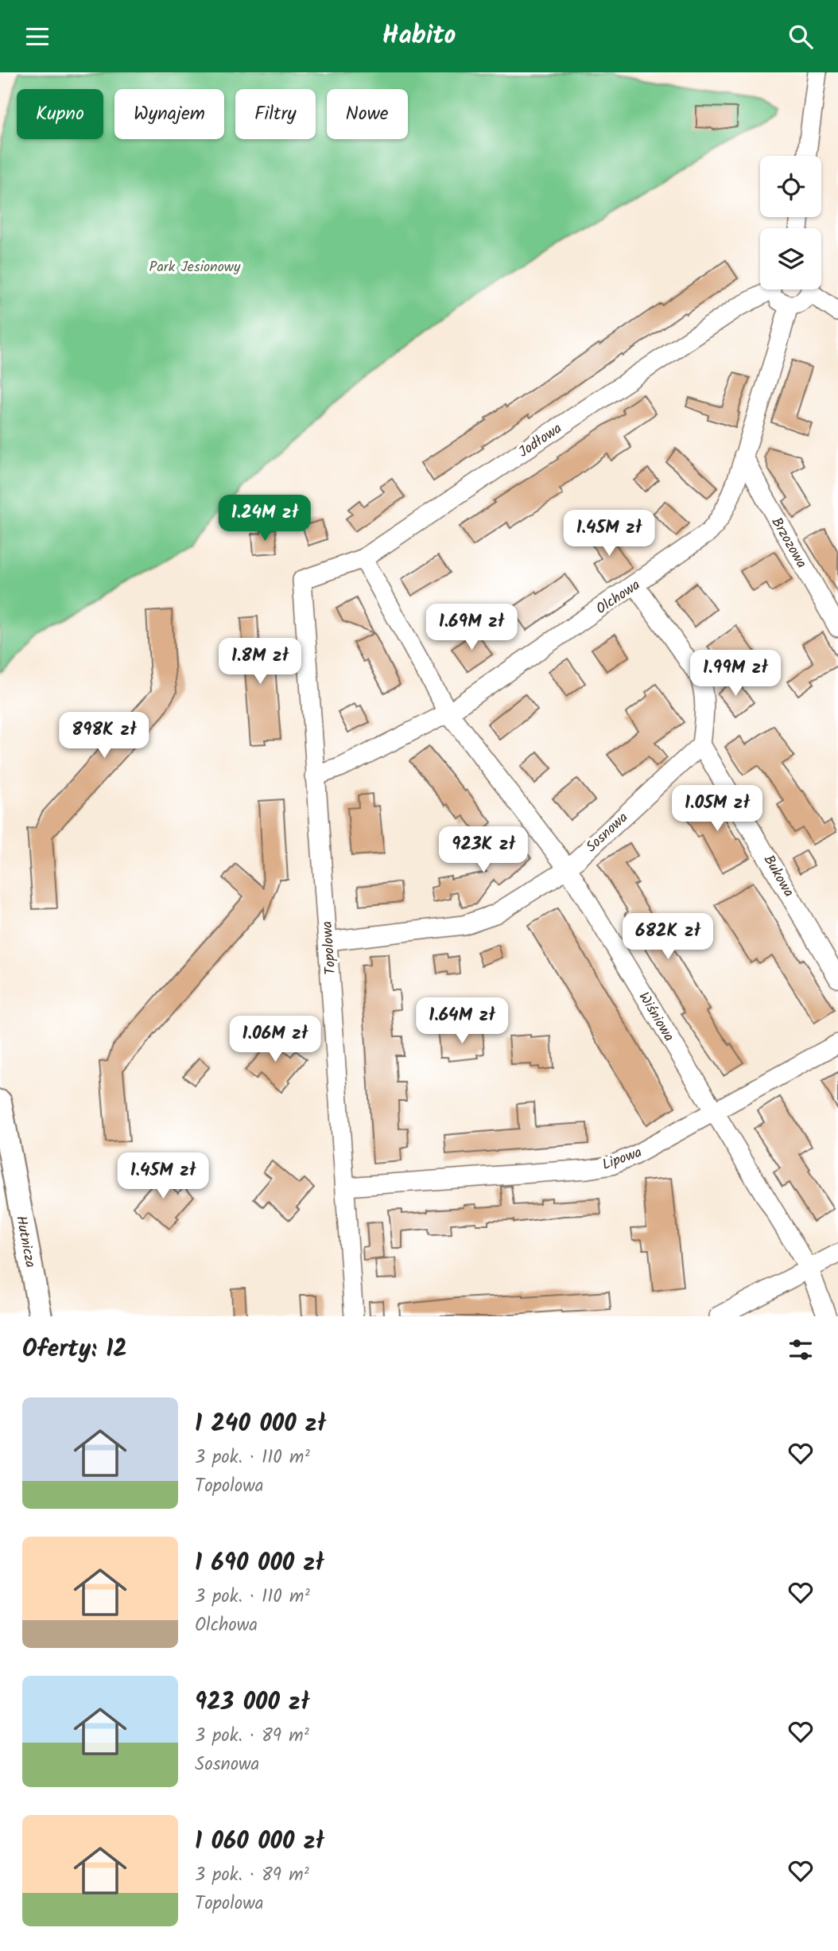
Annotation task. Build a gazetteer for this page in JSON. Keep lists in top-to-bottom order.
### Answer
{
  "streets": {
    "main road": ["Hutnicza"],
    "street": [
      "Jodłowa",
      "Brzozowa",
      "Olchowa",
      "Sosnowa",
      "Bukowa",
      "Topolowa",
      "Wiśniowa",
      "Lipowa"
    ]
  },
  "crossings": [
    ["Jodłowa", "Topolowa"],
    ["Jodłowa", "Wiśniowa"],
    ["Brzozowa", "Olchowa"],
    ["Olchowa", "Topolowa"],
    ["Olchowa", "Wiśniowa"],
    ["Sosnowa", "Bukowa"],
    ["Sosnowa", "Topolowa"],
    ["Sosnowa", "Wiśniowa"],
    ["Topolowa", "Lipowa"],
    ["Wiśniowa", "Lipowa"]
  ],
  "parks": ["Park Jesionowy"],
  "page": {
    "header": "Habito",
    "chip": [
      "Kupno",
      "Wynajem",
      "Filtry",
      "Nowe"
    ],
    "price": [
      "1.24M zł",
      "1.45M zł",
      "1.69M zł",
      "1.8M zł",
      "1.99M zł",
      "898K zł",
      "1.05M zł",
      "923K zł",
      "682K zł",
      "1.64M zł",
      "1.06M zł",
      "1.45M zł"
    ],
    "heading": "Oferty: 12",
    "list": [
      {
        "name": "1 240 000 zł",
        "note": "3 pok. · 110 m² · Topolowa"
      },
      {
        "name": "1 690 000 zł",
        "note": "3 pok. · 110 m² · Olchowa"
      },
      {
        "name": "923 000 zł",
        "note": "3 pok. · 89 m² · Sosnowa"
      },
      {
        "name": "1 060 000 zł",
        "note": "3 pok. · 89 m² · Topolowa"
      }
    ]
  }
}
